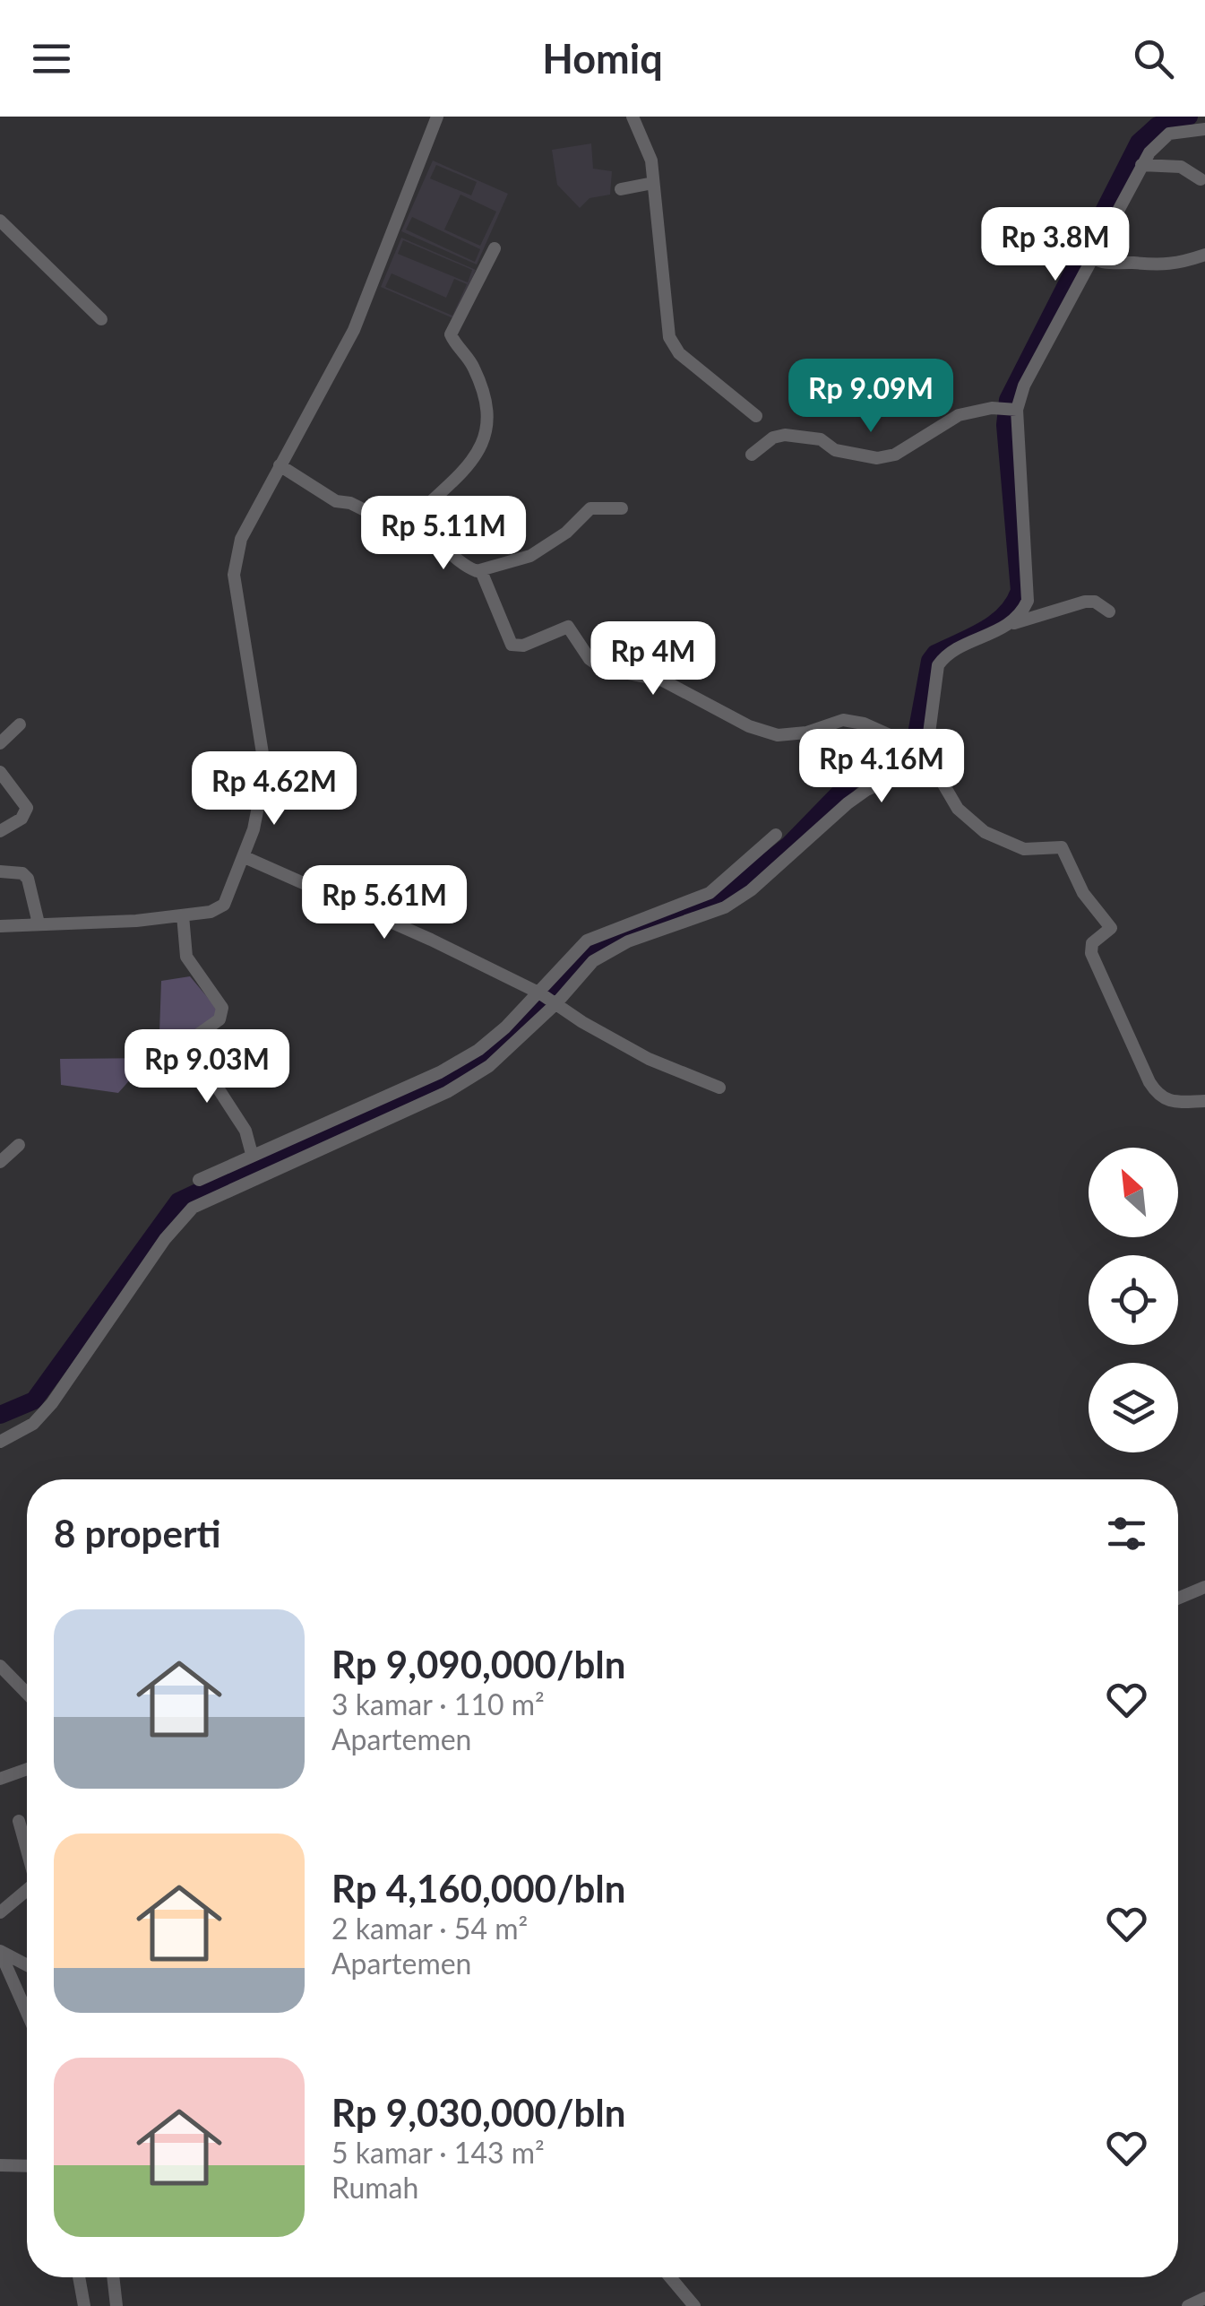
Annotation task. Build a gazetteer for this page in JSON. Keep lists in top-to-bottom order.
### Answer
{
  "north": "top left",
  "page": {
    "header": "Homiq",
    "price": [
      "Rp 3.8M",
      "Rp 9.09M",
      "Rp 5.11M",
      "Rp 4M",
      "Rp 4.16M",
      "Rp 4.62M",
      "Rp 5.61M",
      "Rp 9.03M"
    ],
    "heading": "8 properti",
    "list": [
      {
        "name": "Rp 9,090,000/bln",
        "note": "3 kamar · 110 m² · Apartemen"
      },
      {
        "name": "Rp 4,160,000/bln",
        "note": "2 kamar · 54 m² · Apartemen"
      },
      {
        "name": "Rp 9,030,000/bln",
        "note": "5 kamar · 143 m² · Rumah"
      }
    ]
  }
}
